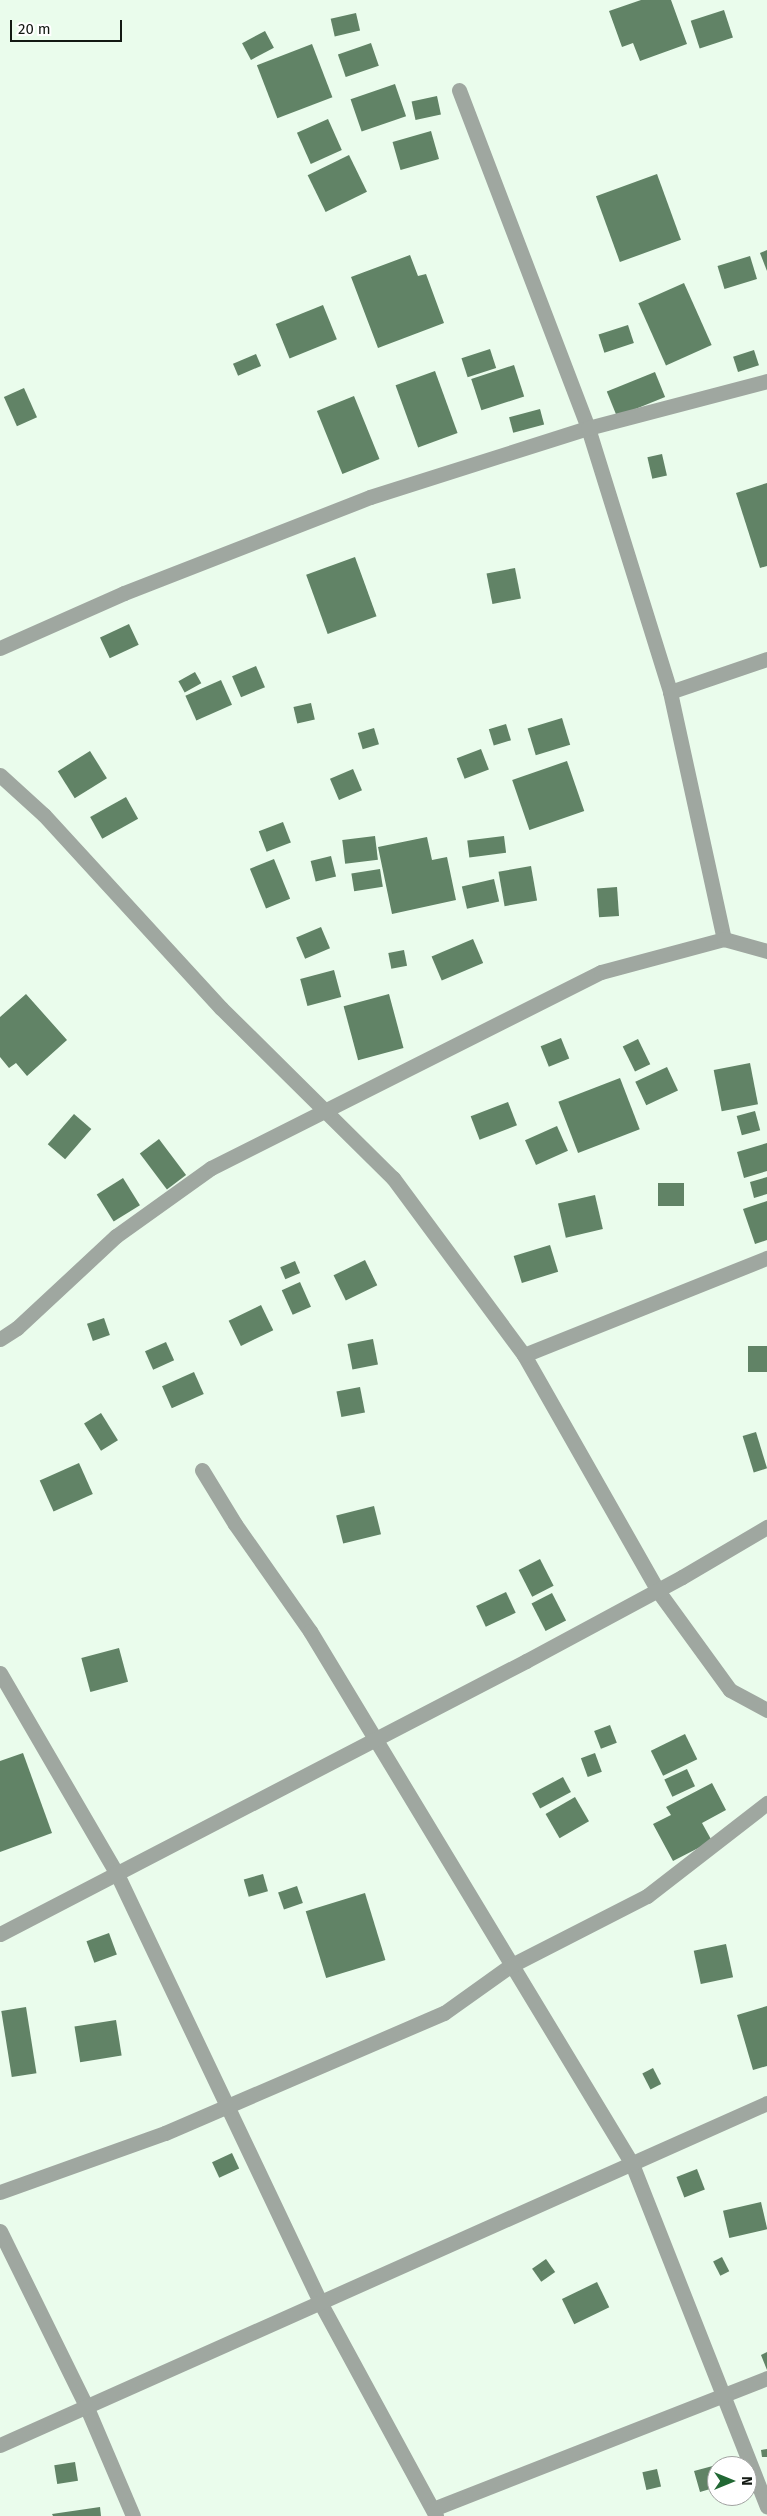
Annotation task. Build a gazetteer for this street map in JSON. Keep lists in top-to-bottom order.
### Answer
{
  "scale_bar": "20 m",
  "north": "right"
}
